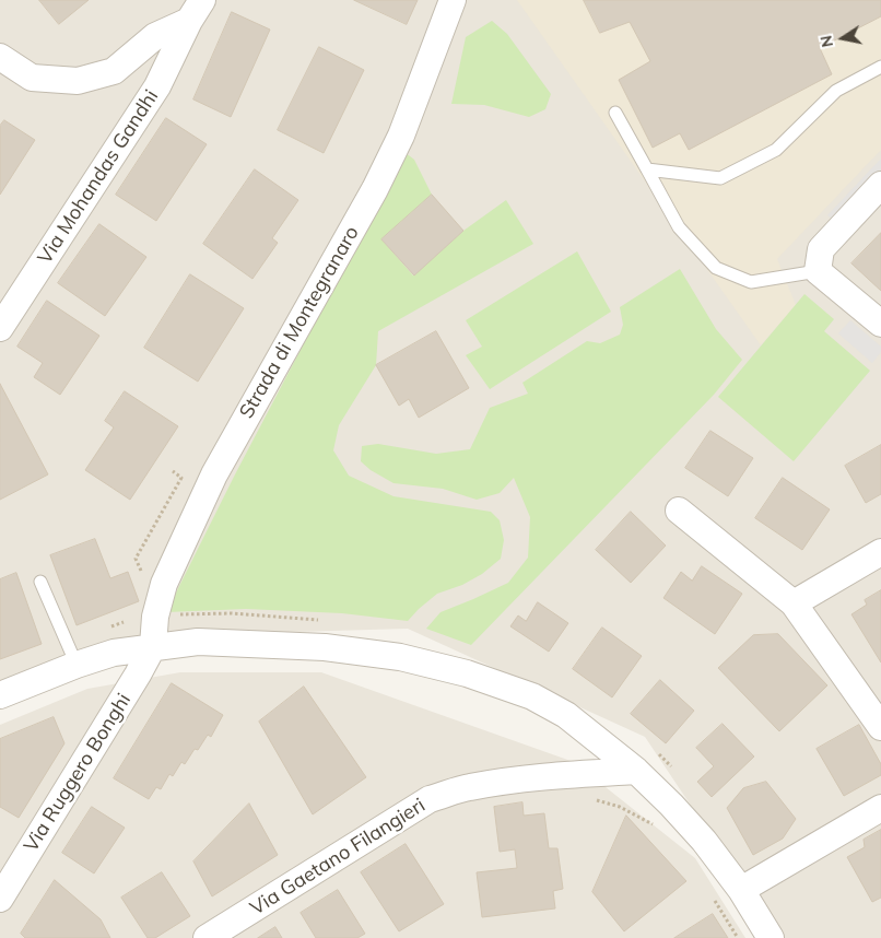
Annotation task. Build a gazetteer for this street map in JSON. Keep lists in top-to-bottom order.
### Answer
{
  "streets": {
    "street": [
      "Via Mohandas Gandhi",
      "Strada di Montegranaro",
      "Via Ruggero Bonghi",
      "Via Gaetano Filangieri"
    ]
  },
  "crossings": [
    ["Strada di Montegranaro", "Via Ruggero Bonghi"]
  ],
  "north": "left"
}
